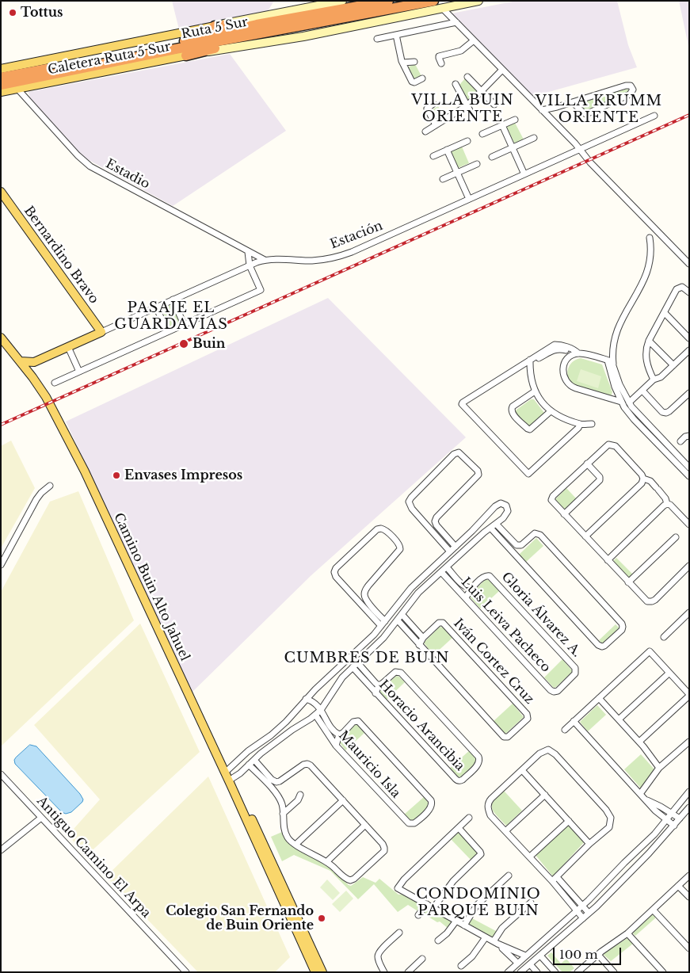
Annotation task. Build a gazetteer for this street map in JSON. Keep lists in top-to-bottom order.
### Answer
{
  "streets": {
    "highway": ["Ruta 5 Sur"],
    "main road": [
      "Caletera Ruta 5 Sur",
      "Estación",
      "Bernardino Bravo",
      "Camino Buin Alto Jahuel"
    ],
    "street": [
      "Estadio",
      "Gloria Álvarez A.",
      "Luis Leiva Pacheco",
      "Iván Cortez Cruz",
      "Horacio Arancibia",
      "Mauricio Isla",
      "Antiguo Camino El Arpa"
    ]
  },
  "crossings": [
    ["Caletera Ruta 5 Sur", "Estadio"],
    ["Estadio", "Estación"],
    ["Estación", "Bernardino Bravo"],
    ["Estación", "Camino Buin Alto Jahuel"],
    ["Gloria Álvarez A.", "Luis Leiva Pacheco"]
  ],
  "districts": [
    "VILLA BUIN ORIENTE",
    "VILLA KRUMM ORIENTE",
    "PASAJE EL GUARDAVÍAS",
    "CUMBRES DE BUIN",
    "CONDOMINIO PARQUE BUIN"
  ],
  "places": [
    "Tottus",
    "Buin",
    "Envases Impresos",
    "Colegio San Fernando de Buin Oriente"
  ],
  "scale_bar": "100 m"
}
